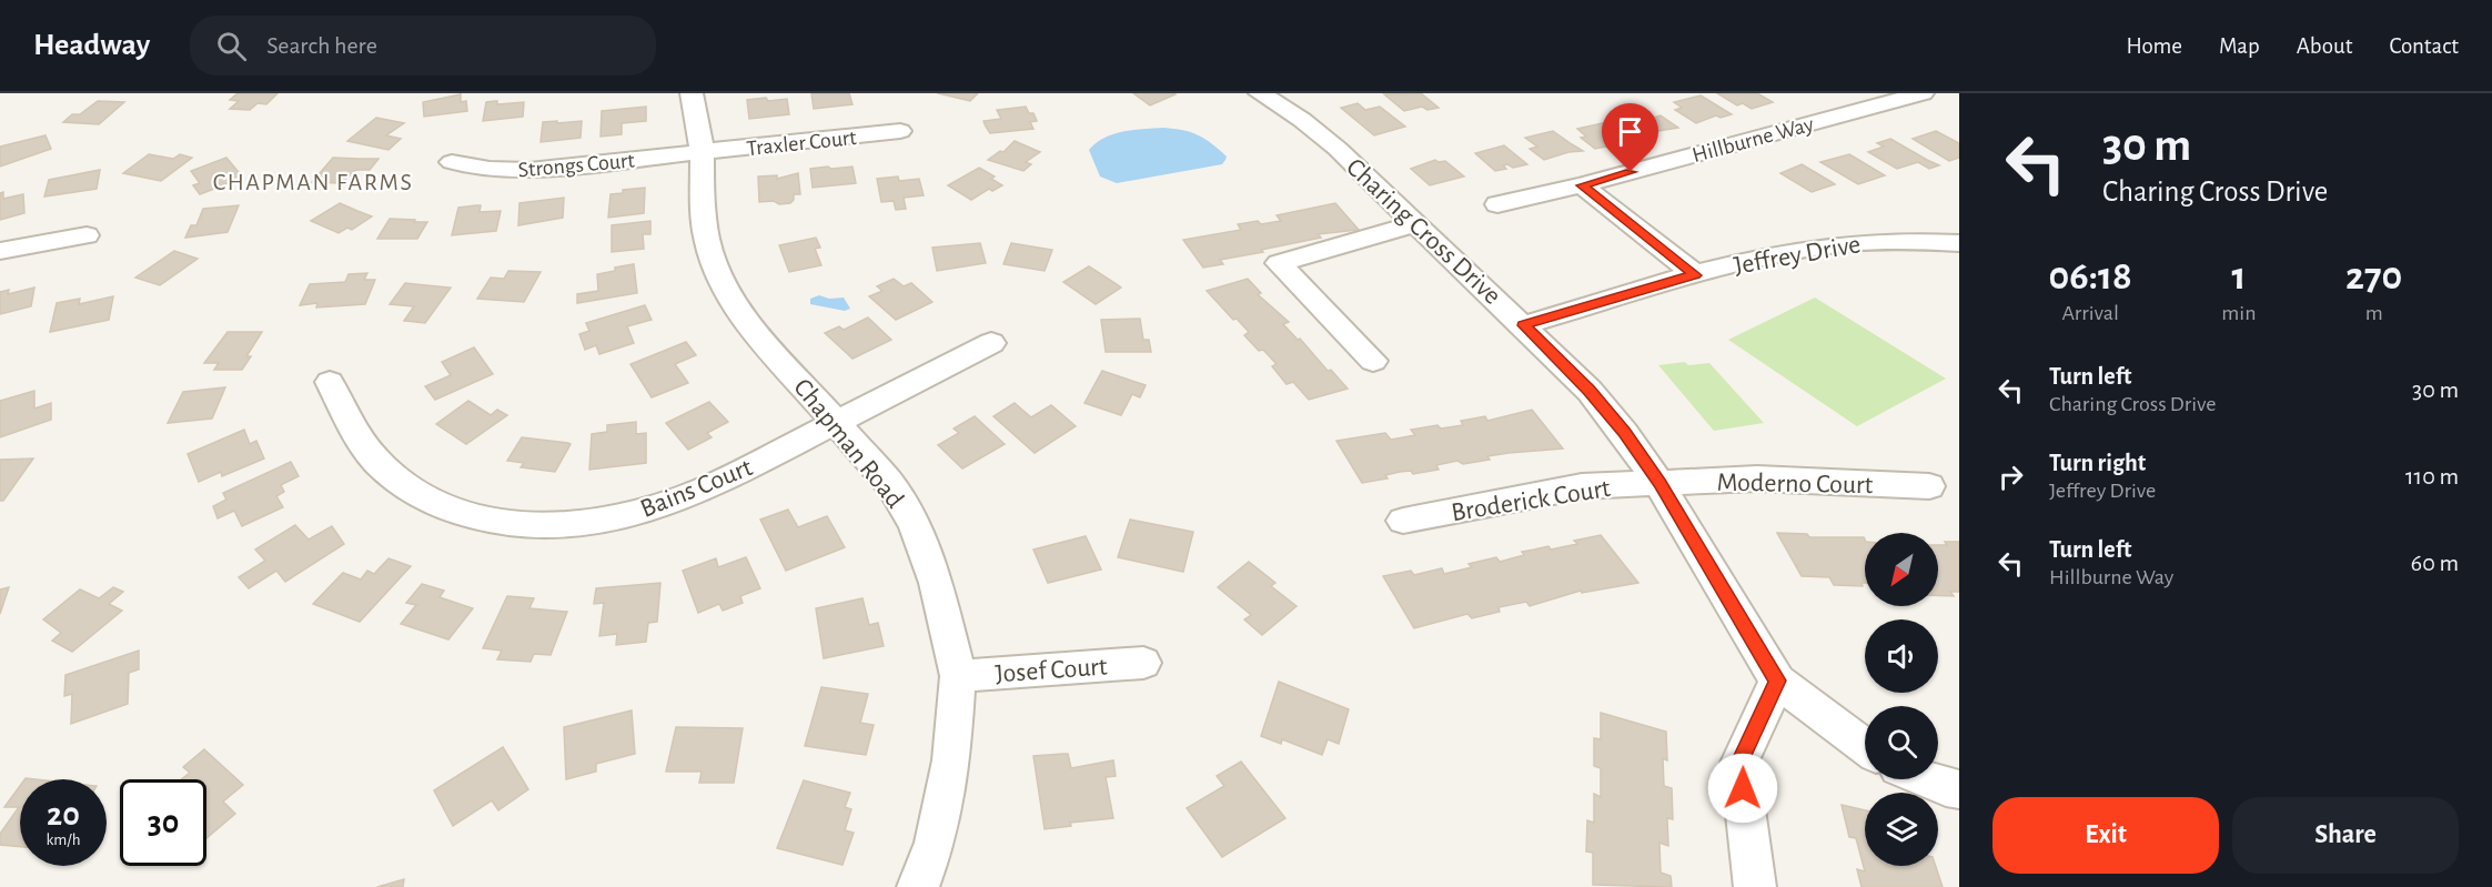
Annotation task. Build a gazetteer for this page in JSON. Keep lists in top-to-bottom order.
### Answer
{
  "streets": {
    "street": [
      "Hillburne Way",
      "Traxler Court",
      "Strongs Court",
      "Charing Cross Drive",
      "Jeffrey Drive",
      "Chapman Road",
      "Moderno Court",
      "Bains Court",
      "Broderick Court",
      "Josef Court"
    ]
  },
  "crossings": [
    ["Traxler Court", "Strongs Court"],
    ["Traxler Court", "Chapman Road"],
    ["Strongs Court", "Chapman Road"],
    ["Charing Cross Drive", "Jeffrey Drive"],
    ["Charing Cross Drive", "Moderno Court"],
    ["Charing Cross Drive", "Broderick Court"],
    ["Chapman Road", "Bains Court"],
    ["Chapman Road", "Josef Court"],
    ["Moderno Court", "Broderick Court"]
  ],
  "districts": ["CHAPMAN FARMS"],
  "north": "bottom left",
  "page": {
    "header": "Headway",
    "search": "Search here",
    "nav": [
      "Home",
      "Map",
      "About",
      "Contact"
    ],
    "turn": ["30 m", "Charing Cross Drive"],
    "eta": [
      "06:18",
      "Arrival",
      "1",
      "min",
      "270",
      "m"
    ],
    "list": [
      {
        "name": "Turn left",
        "note": "Charing Cross Drive",
        "value": "30 m"
      },
      {
        "name": "Turn right",
        "note": "Jeffrey Drive",
        "value": "110 m"
      },
      {
        "name": "Turn left",
        "note": "Hillburne Way",
        "value": "60 m"
      }
    ],
    "speed": "20 km/h",
    "limit": "30",
    "buttons": ["Exit", "Share"]
  }
}
